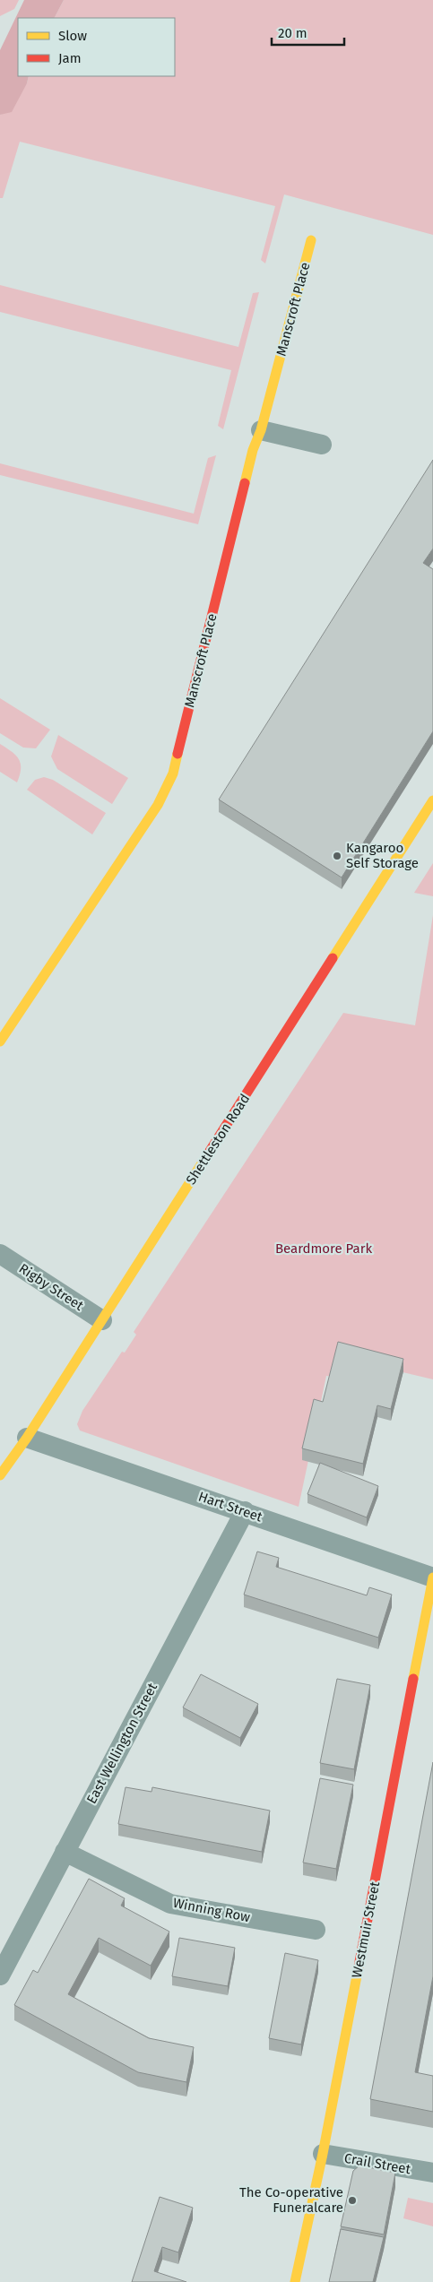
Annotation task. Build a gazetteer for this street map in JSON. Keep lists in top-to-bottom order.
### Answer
{
  "streets": {
    "street": [
      "Manscroft Place",
      "Shettleston Road",
      "Rigby Street",
      "Hart Street",
      "East Wellington Street",
      "Winning Row",
      "Westmuir Street",
      "Crail Street"
    ]
  },
  "crossings": [
    ["Shettleston Road", "Rigby Street"],
    ["Shettleston Road", "Hart Street"],
    ["Hart Street", "East Wellington Street"],
    ["Hart Street", "Westmuir Street"],
    ["East Wellington Street", "Winning Row"],
    ["Westmuir Street", "Crail Street"]
  ],
  "parks": ["Beardmore Park"],
  "places": ["Kangaroo Self Storage", "The Co-operative Funeralcare"],
  "legend": ["Slow", "Jam"],
  "scale_bar": "20 m"
}
